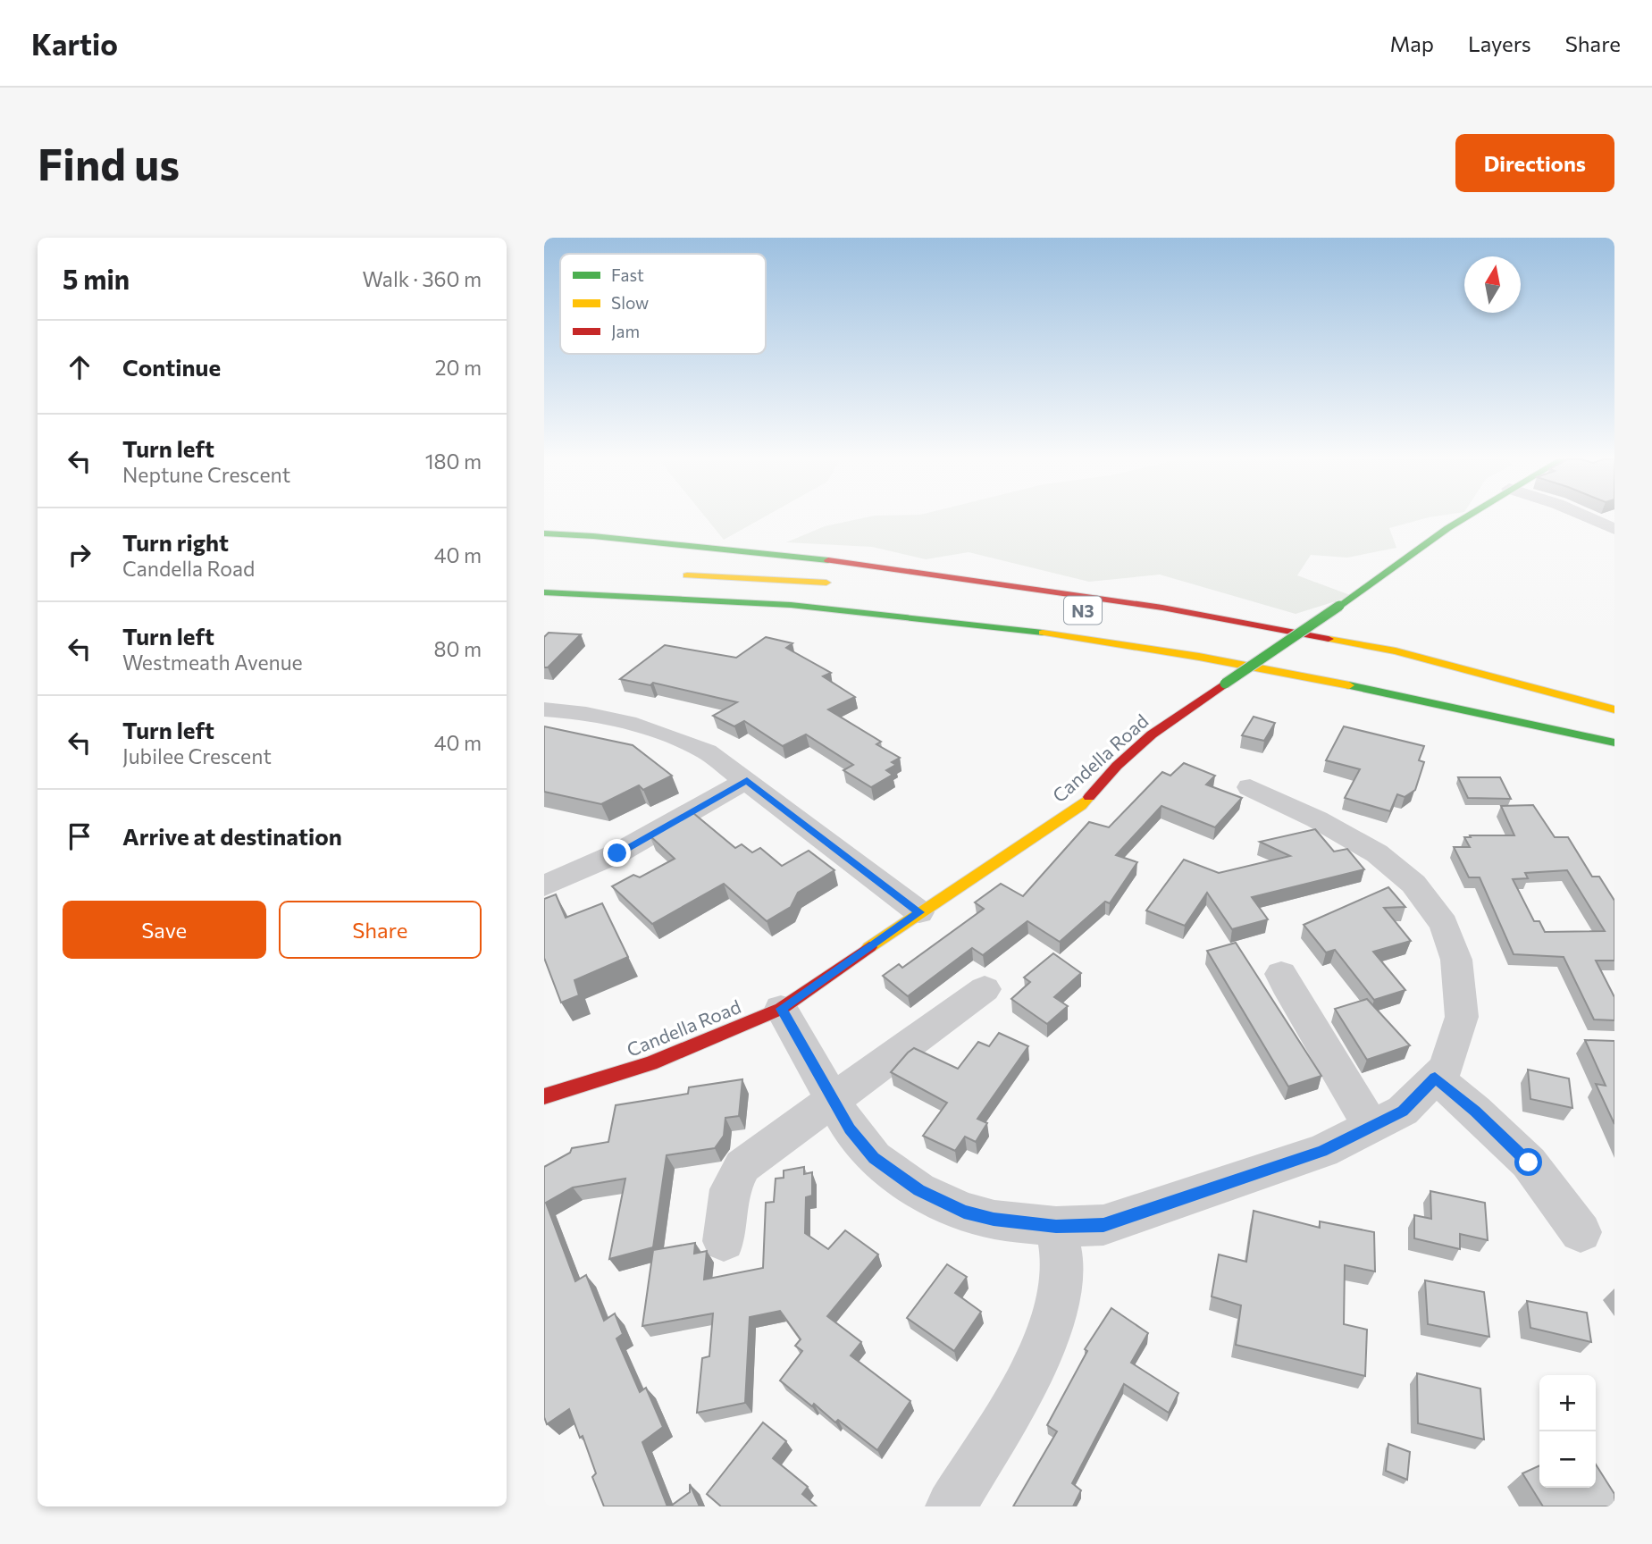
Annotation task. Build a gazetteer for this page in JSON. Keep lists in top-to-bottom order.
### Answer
{
  "streets": {
    "main road": ["N3", "Candella Road"]
  },
  "legend": ["Fast", "Slow", "Jam"],
  "north": "top",
  "page": {
    "header": "Kartio",
    "nav": ["Map", "Layers", "Share"],
    "buttons": [
      "Directions",
      ["Save", "Share"]
    ],
    "title": "Find us",
    "heading": ["5 min", "Walk · 360 m"],
    "list": [
      ["Continue", "20 m"],
      ["Turn left", "Neptune Crescent", "180 m"],
      ["Turn right", "Candella Road", "40 m"],
      ["Turn left", "Westmeath Avenue", "80 m"],
      ["Turn left", "Jubilee Crescent", "40 m"],
      "Arrive at destination"
    ],
    "map_buttons": ["+", "−"]
  }
}
